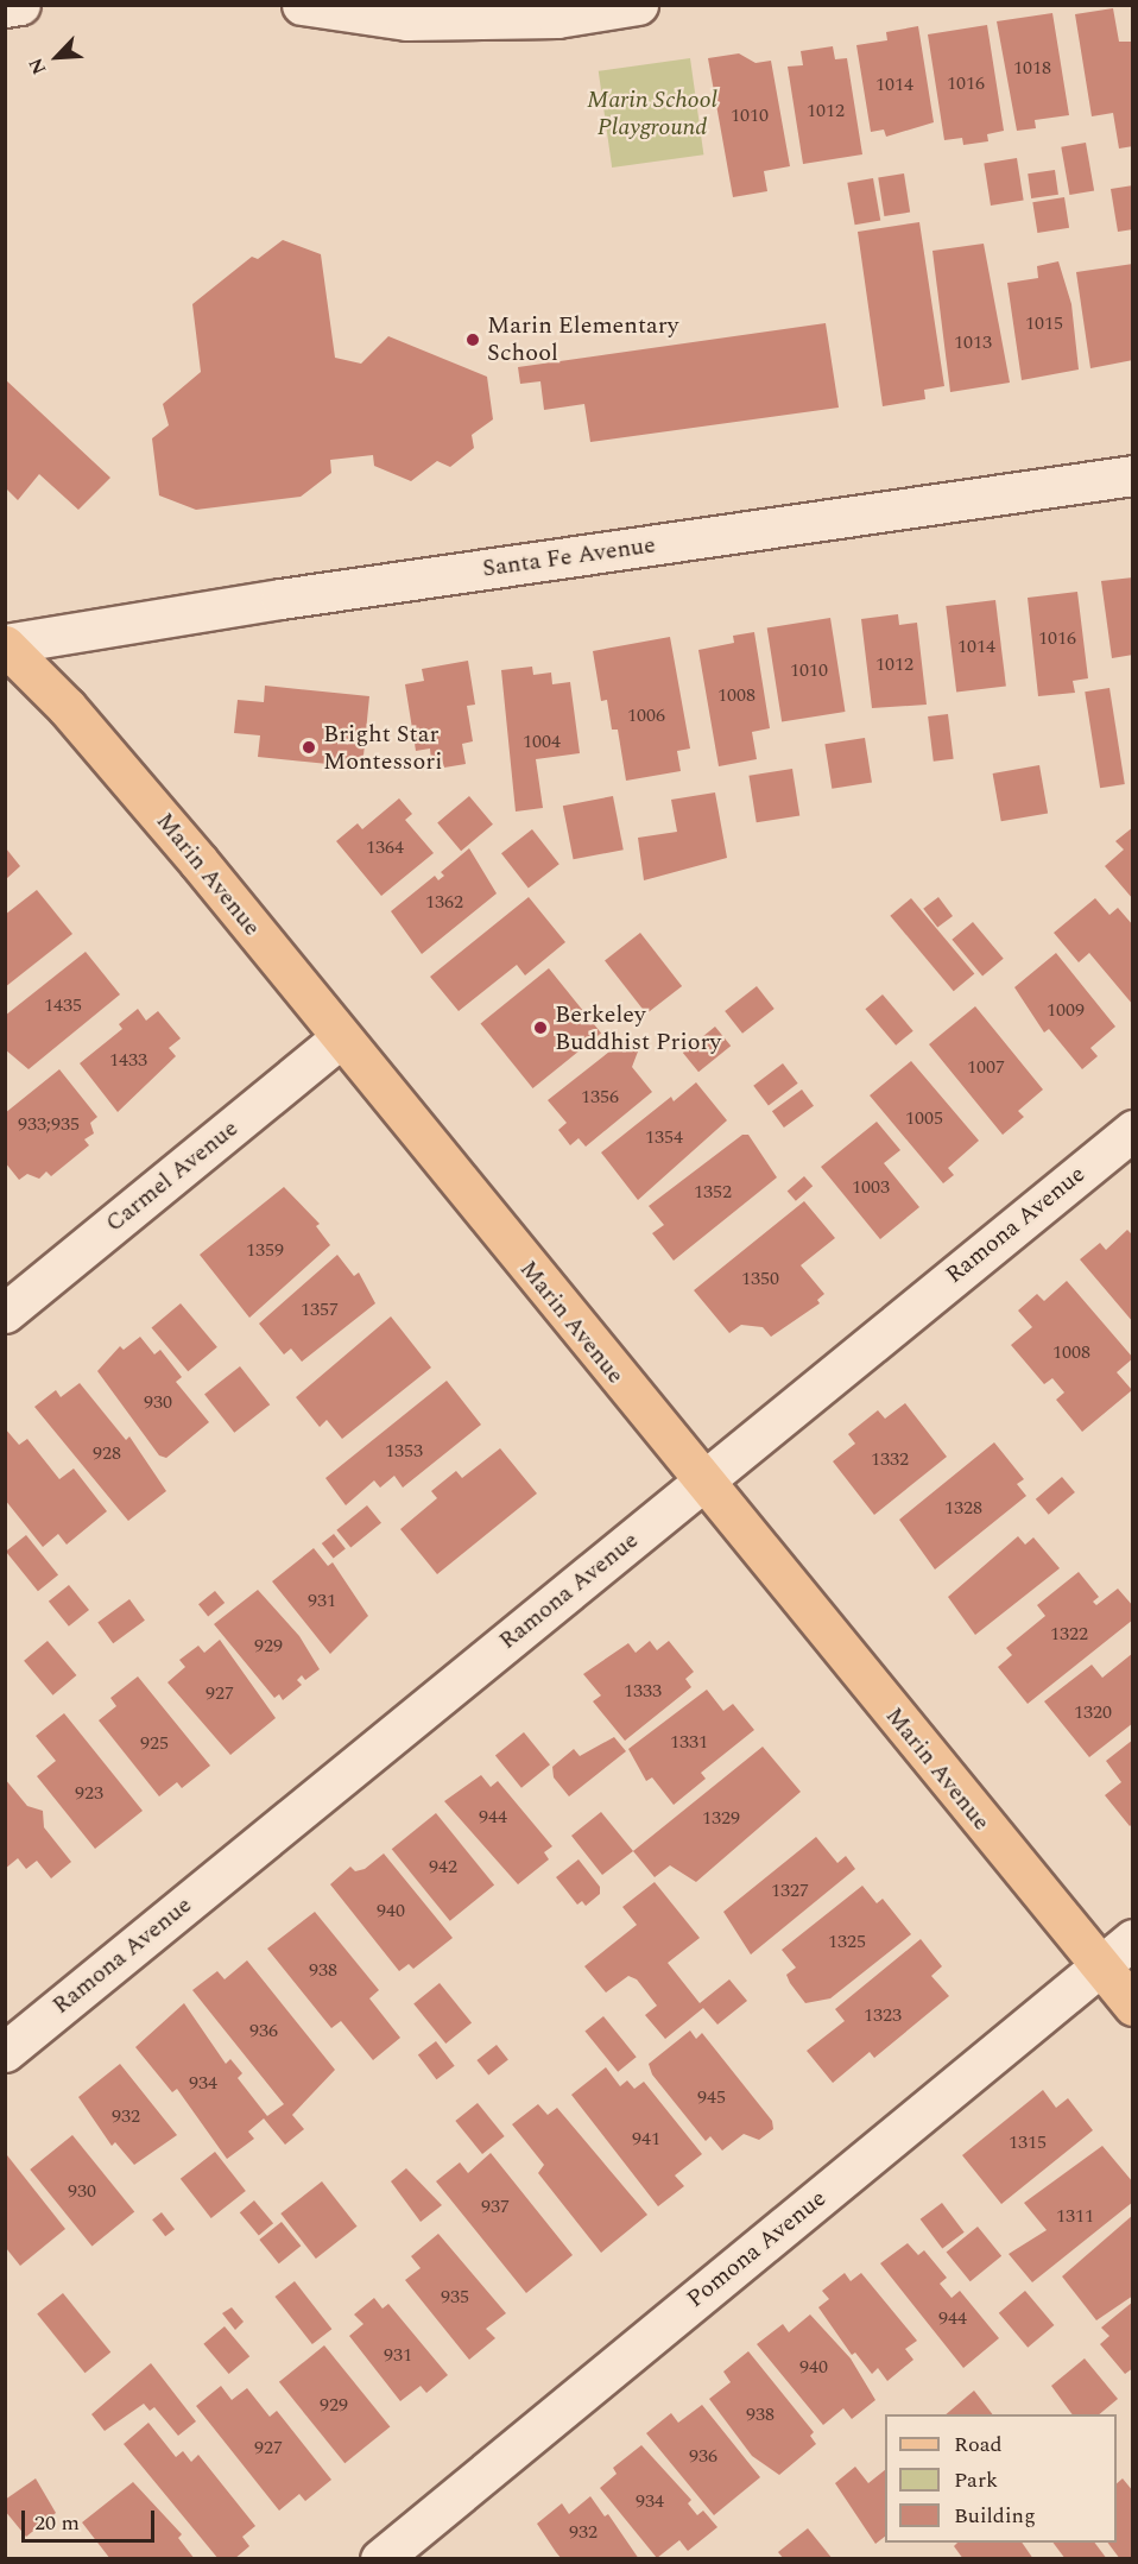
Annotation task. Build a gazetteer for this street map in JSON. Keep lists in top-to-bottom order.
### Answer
{
  "streets": {
    "main road": ["Marin Avenue"],
    "street": [
      "Santa Fe Avenue",
      "Carmel Avenue",
      "Ramona Avenue",
      "Pomona Avenue"
    ]
  },
  "crossings": [
    ["Santa Fe Avenue", "Marin Avenue"],
    ["Marin Avenue", "Carmel Avenue"],
    ["Marin Avenue", "Ramona Avenue"],
    ["Marin Avenue", "Pomona Avenue"]
  ],
  "parks": ["Marin School Playground"],
  "places": ["Marin Elementary School", "Bright Star Montessori", "Berkeley Buddhist Priory"],
  "house_numbers": [
    "1018",
    "1016",
    "1014",
    "1012",
    "1010",
    "1015",
    "1013",
    "1016",
    "1014",
    "1012",
    "1010",
    "1008",
    "1006",
    "1004",
    "1364",
    "1362",
    "1435",
    "1009",
    "1433",
    "1007",
    "1356",
    "1005",
    "933;935",
    "1354",
    "1003",
    "1352",
    "1359",
    "1350",
    "1357",
    "1008",
    "930",
    "1353",
    "928",
    "1332",
    "1328",
    "931",
    "1322",
    "929",
    "1333",
    "927",
    "1320",
    "1331",
    "925",
    "923",
    "944",
    "1329",
    "942",
    "1327",
    "940",
    "1325",
    "938",
    "1323",
    "936",
    "934",
    "945",
    "932",
    "941",
    "1315",
    "930",
    "937",
    "1311",
    "935",
    "944",
    "931",
    "940",
    "929",
    "938",
    "927",
    "936",
    "934",
    "932"
  ],
  "legend": ["Road", "Park", "Building"],
  "scale_bar": "20 m",
  "north": "bottom left"
}
